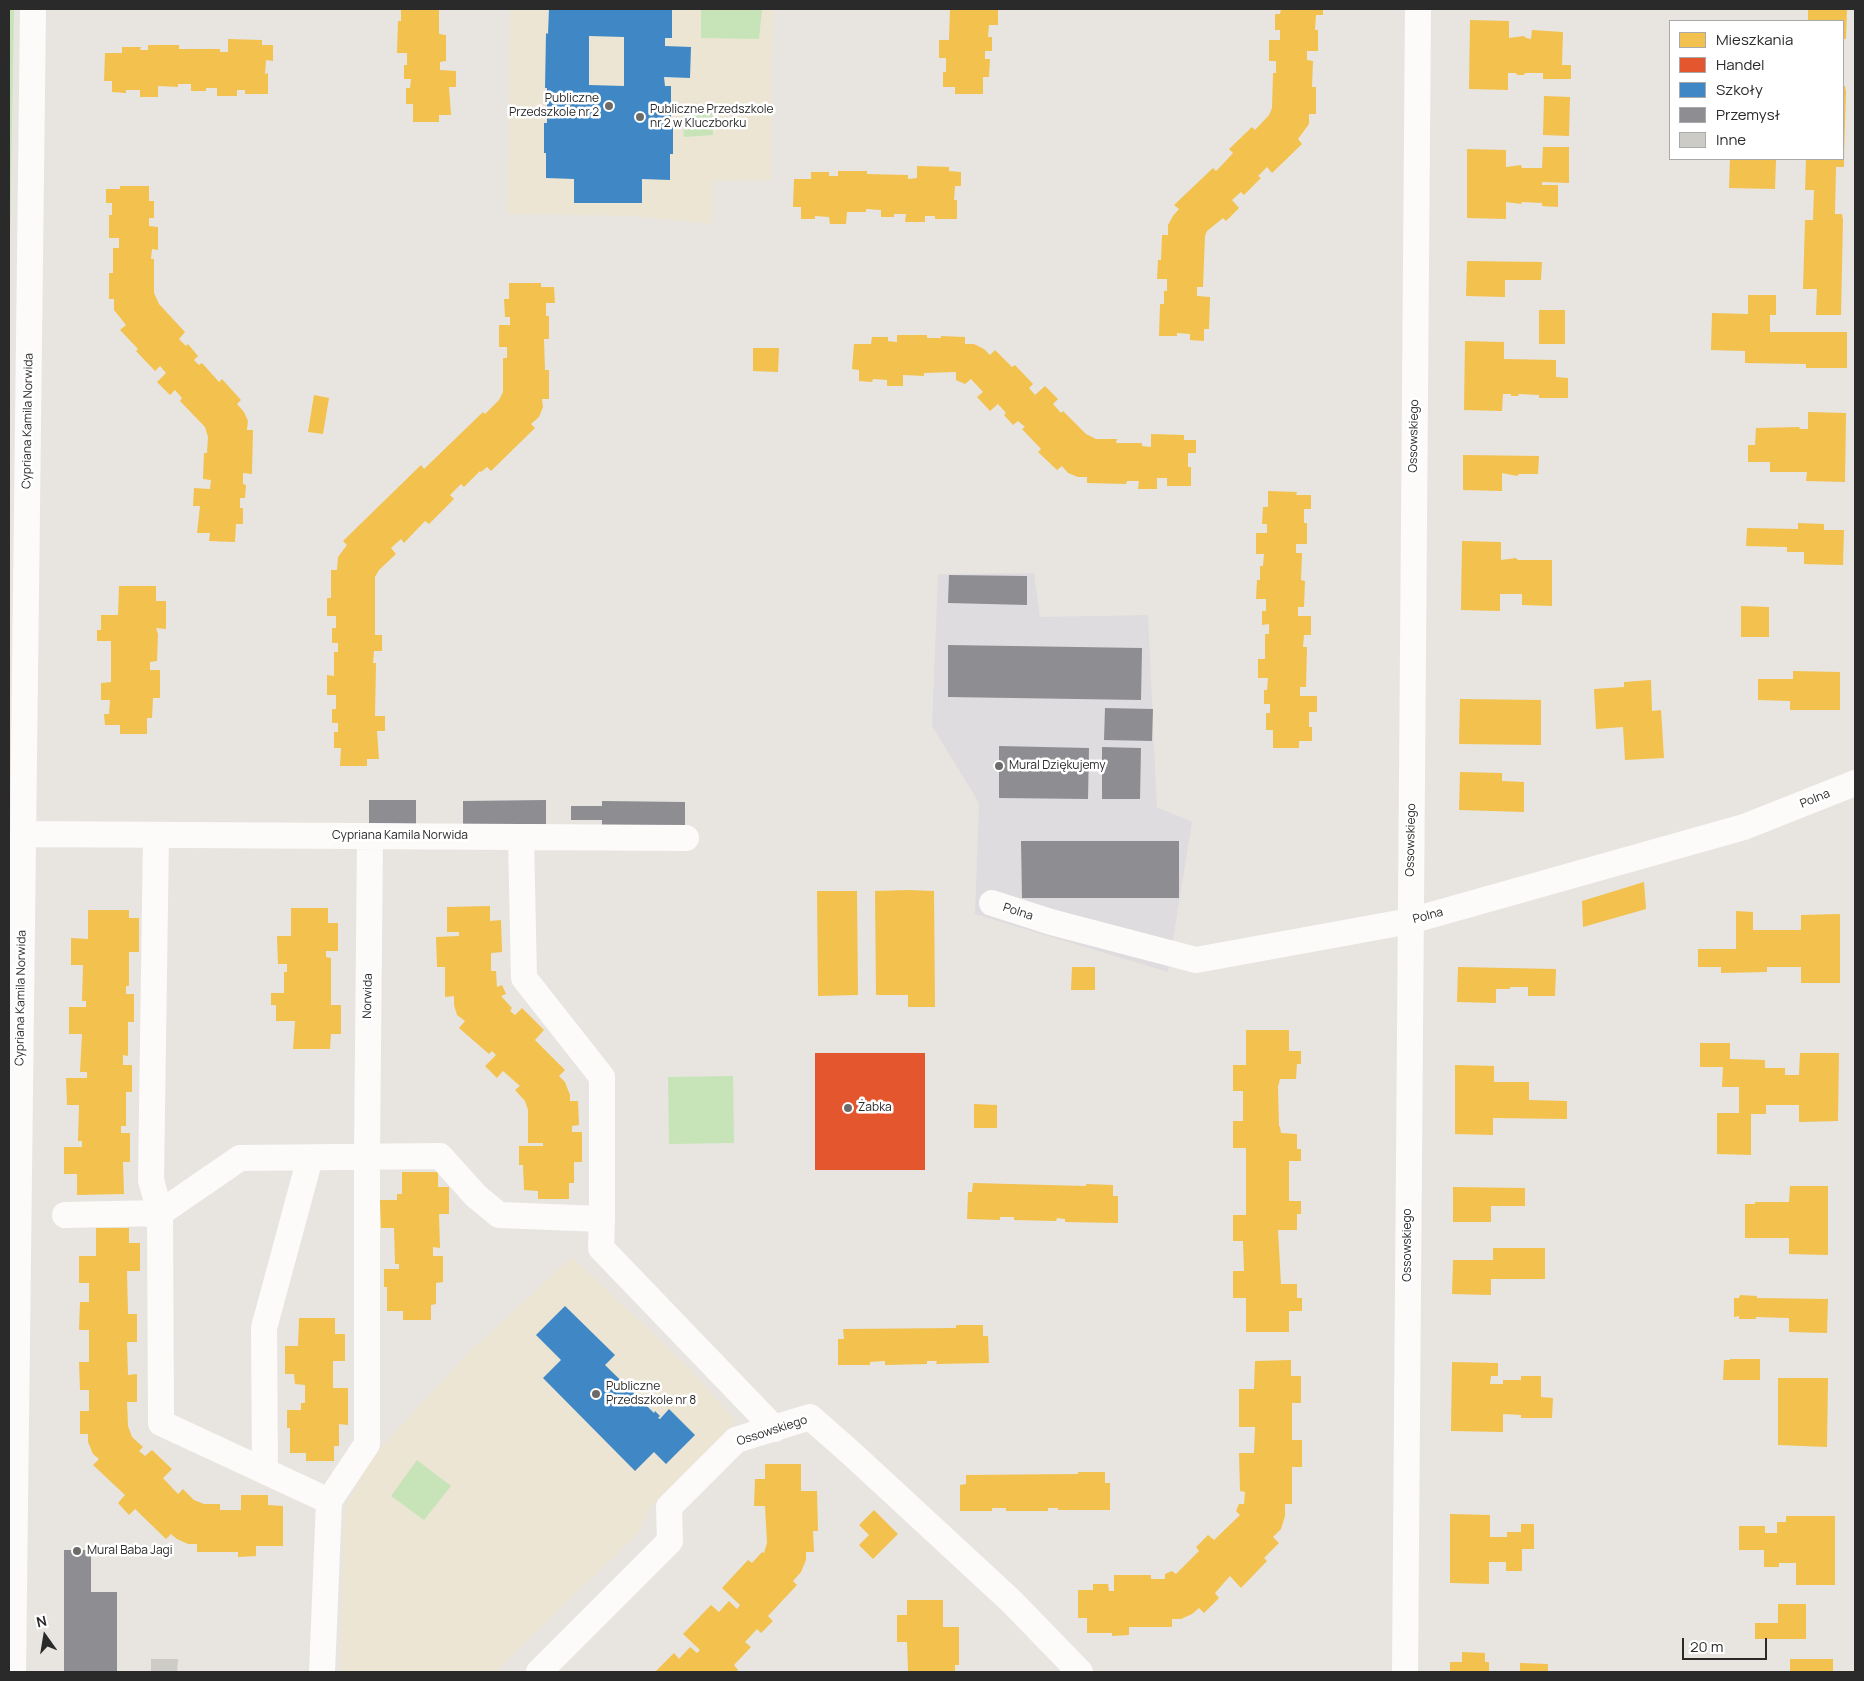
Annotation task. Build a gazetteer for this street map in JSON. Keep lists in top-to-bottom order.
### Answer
{
  "streets": {
    "street": [
      "Cypriana Kamila Norwida",
      "Ossowskiego",
      "Polna",
      "Norwida"
    ]
  },
  "crossings": [
    ["Cypriana Kamila Norwida", "Norwida"],
    ["Ossowskiego", "Polna"]
  ],
  "places": [
    "Publiczne Przedszkole nr 2",
    "Publiczne Przedszkole nr 2 w Kluczborku",
    "Mural Dziękujemy",
    "Żabka",
    "Publiczne Przedszkole nr 8",
    "Mural Baba Jagi"
  ],
  "legend": [
    "Mieszkania",
    "Handel",
    "Szkoły",
    "Przemysł",
    "Inne"
  ],
  "scale_bar": "20 m",
  "north": "top"
}
